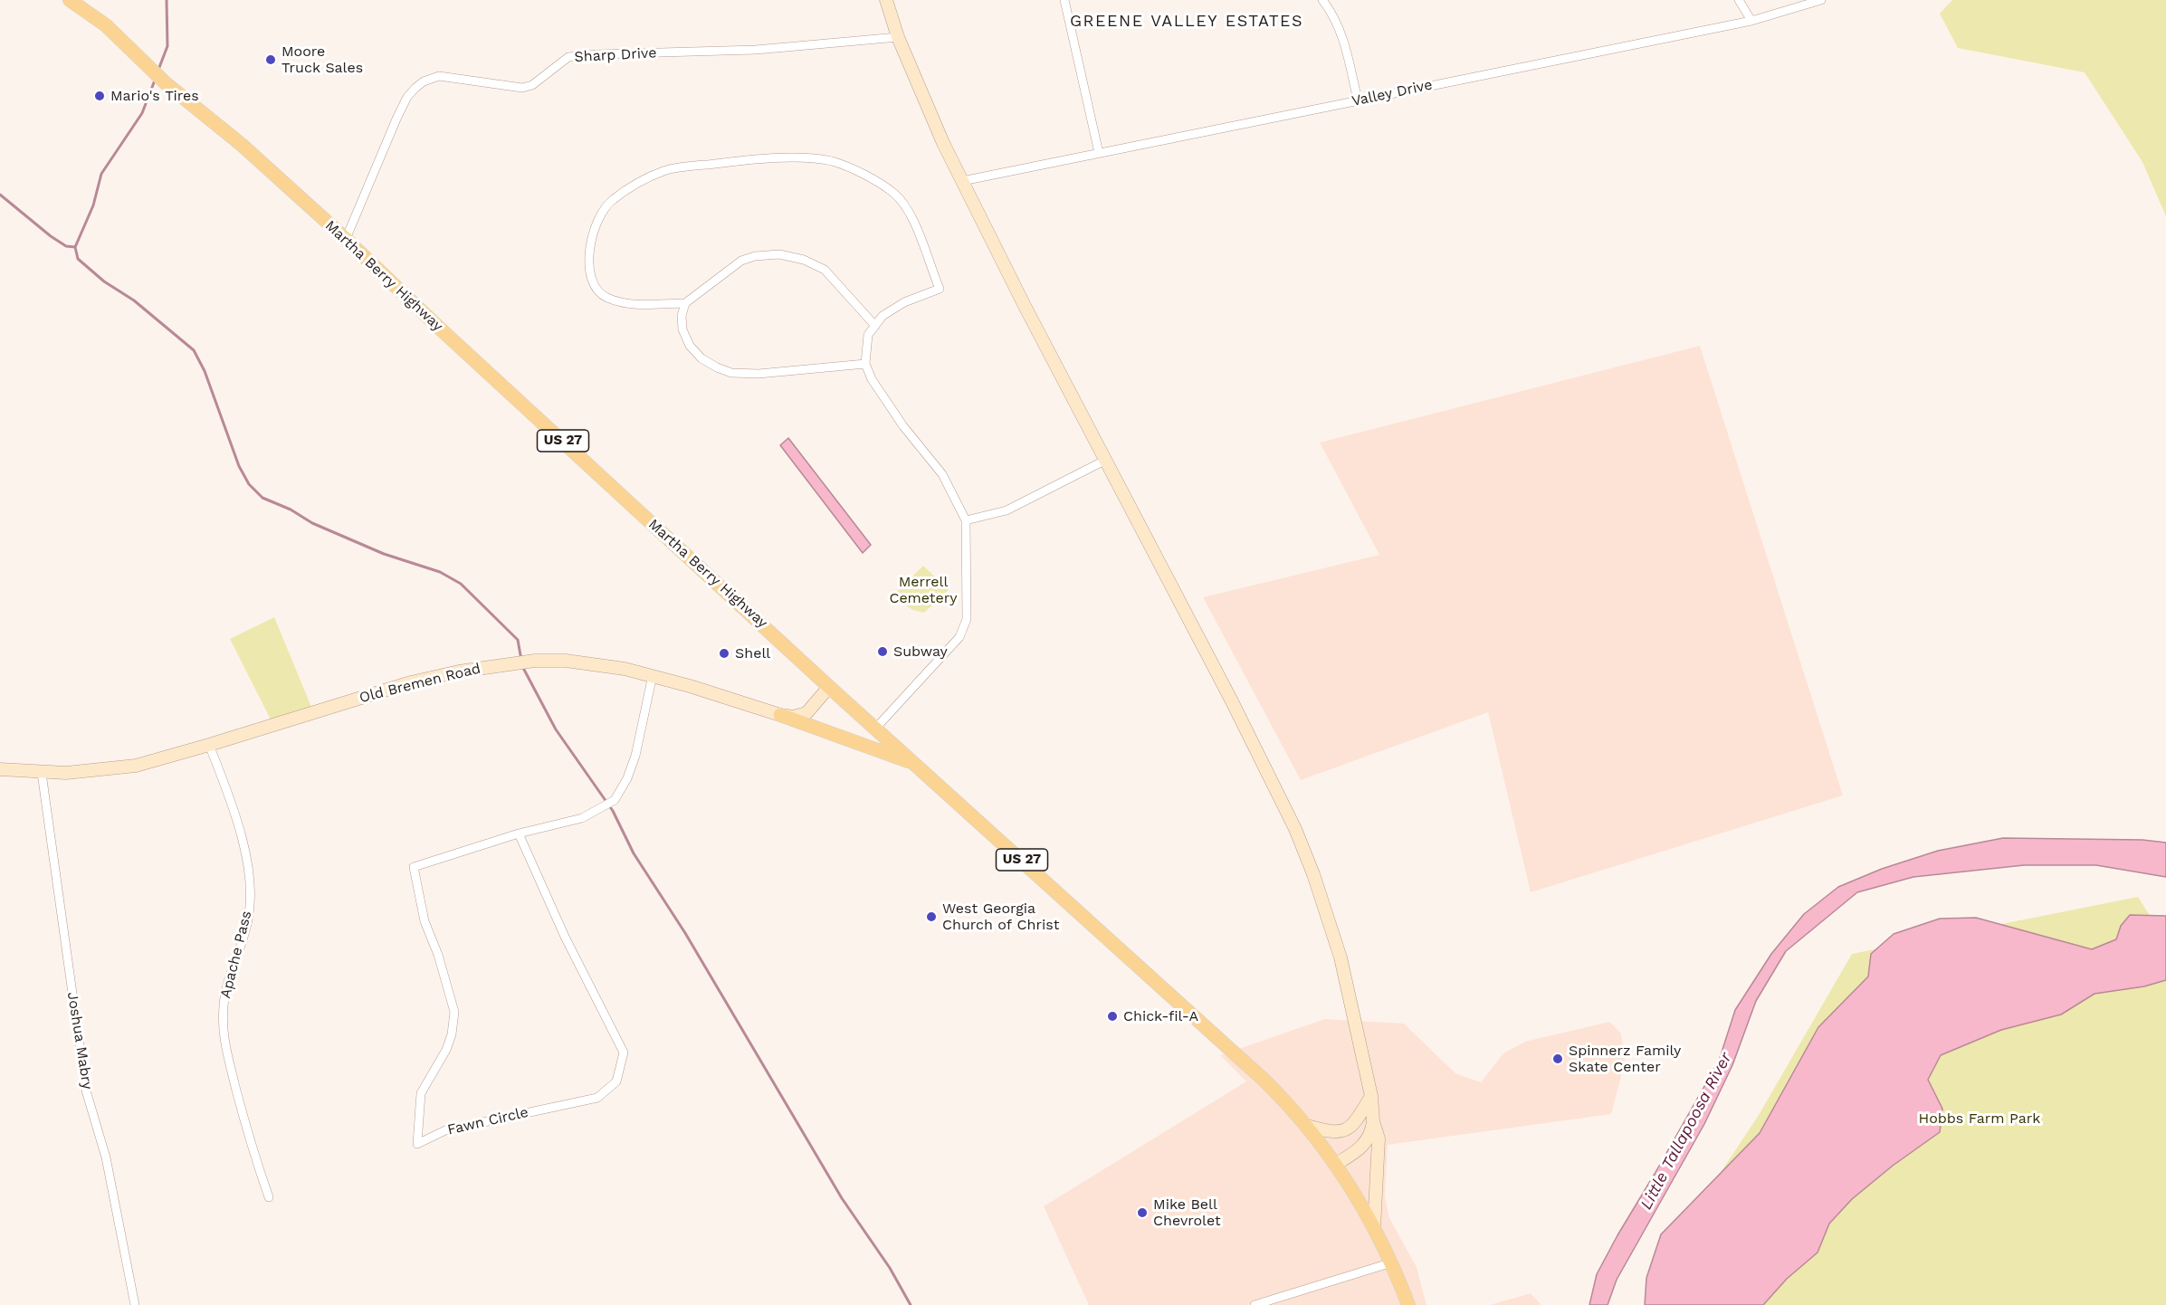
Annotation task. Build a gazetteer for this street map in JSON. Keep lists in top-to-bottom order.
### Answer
{
  "streets": {
    "main road": ["Martha Berry Highway", "US 27", "Old Bremen Road"],
    "street": [
      "Sharp Drive",
      "Valley Drive",
      "Apache Pass",
      "Joshua Mabry",
      "Fawn Circle"
    ]
  },
  "crossings": [
    ["Sharp Drive", "Martha Berry Highway"],
    ["Martha Berry Highway", "Old Bremen Road"],
    ["Old Bremen Road", "Apache Pass"],
    ["Old Bremen Road", "Joshua Mabry"],
    ["Old Bremen Road", "Fawn Circle"]
  ],
  "districts": ["GREENE VALLEY ESTATES"],
  "water": ["Little Tallapoosa River"],
  "parks": ["Merrell Cemetery", "Hobbs Farm Park"],
  "places": [
    "Moore Truck Sales",
    "Mario's Tires",
    "Subway",
    "Shell",
    "West Georgia Church of Christ",
    "Chick-fil-A",
    "Spinnerz Family Skate Center",
    "Mike Bell Chevrolet"
  ]
}
